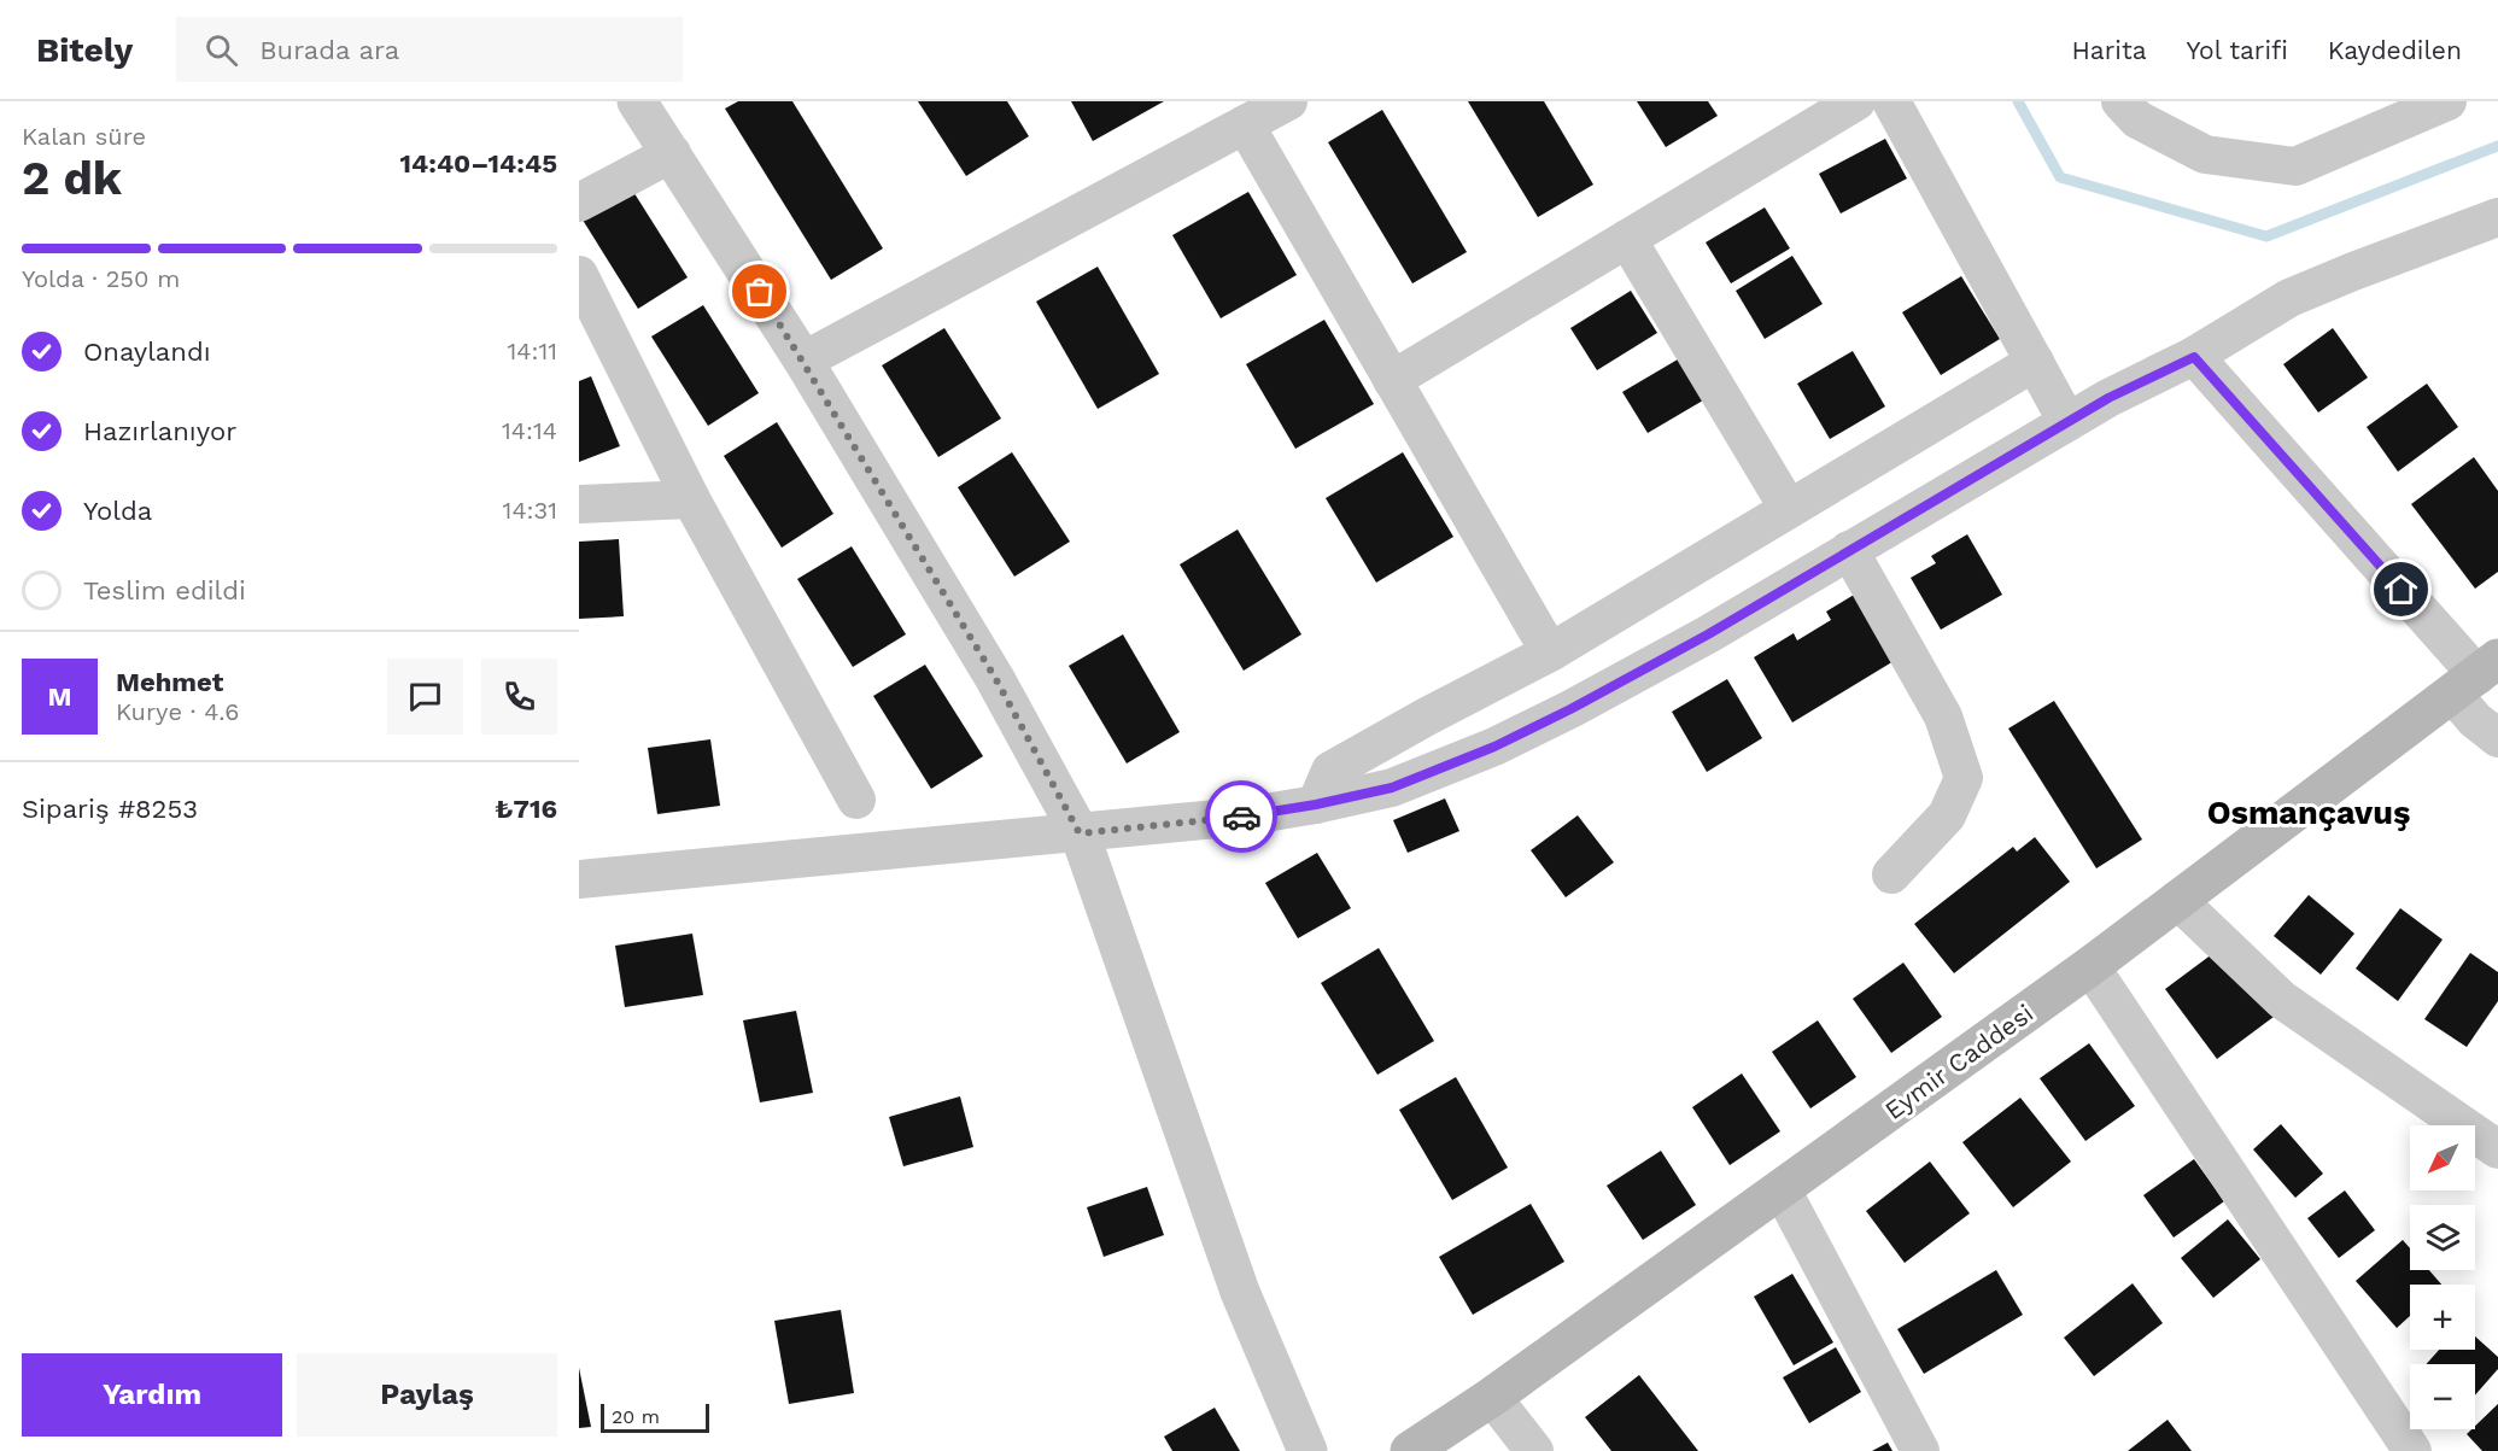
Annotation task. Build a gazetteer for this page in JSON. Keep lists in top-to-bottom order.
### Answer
{
  "streets": {
    "main road": ["Eymir Caddesi"]
  },
  "districts": ["Osmançavuş"],
  "scale_bar": "20 m",
  "north": "bottom left",
  "page": {
    "header": "Bitely",
    "search": "Burada ara",
    "nav": ["Harita", "Yol tarifi", "Kaydedilen"],
    "heading": ["2 dk", "Kalan süre", "14:40–14:45"],
    "panel": [
      "Mehmet",
      "Kurye · 4.6",
      "Sipariş #8253",
      "₺716"
    ],
    "bar": "Yolda · 250 m",
    "list": [
      ["Onaylandı", "14:11"],
      ["Hazırlanıyor", "14:14"],
      ["Yolda", "14:31"],
      "Teslim edildi"
    ],
    "round": "M",
    "map_buttons": ["+", "−"],
    "buttons": ["Yardım", "Paylaş"],
    "scale": "20 m"
  }
}
